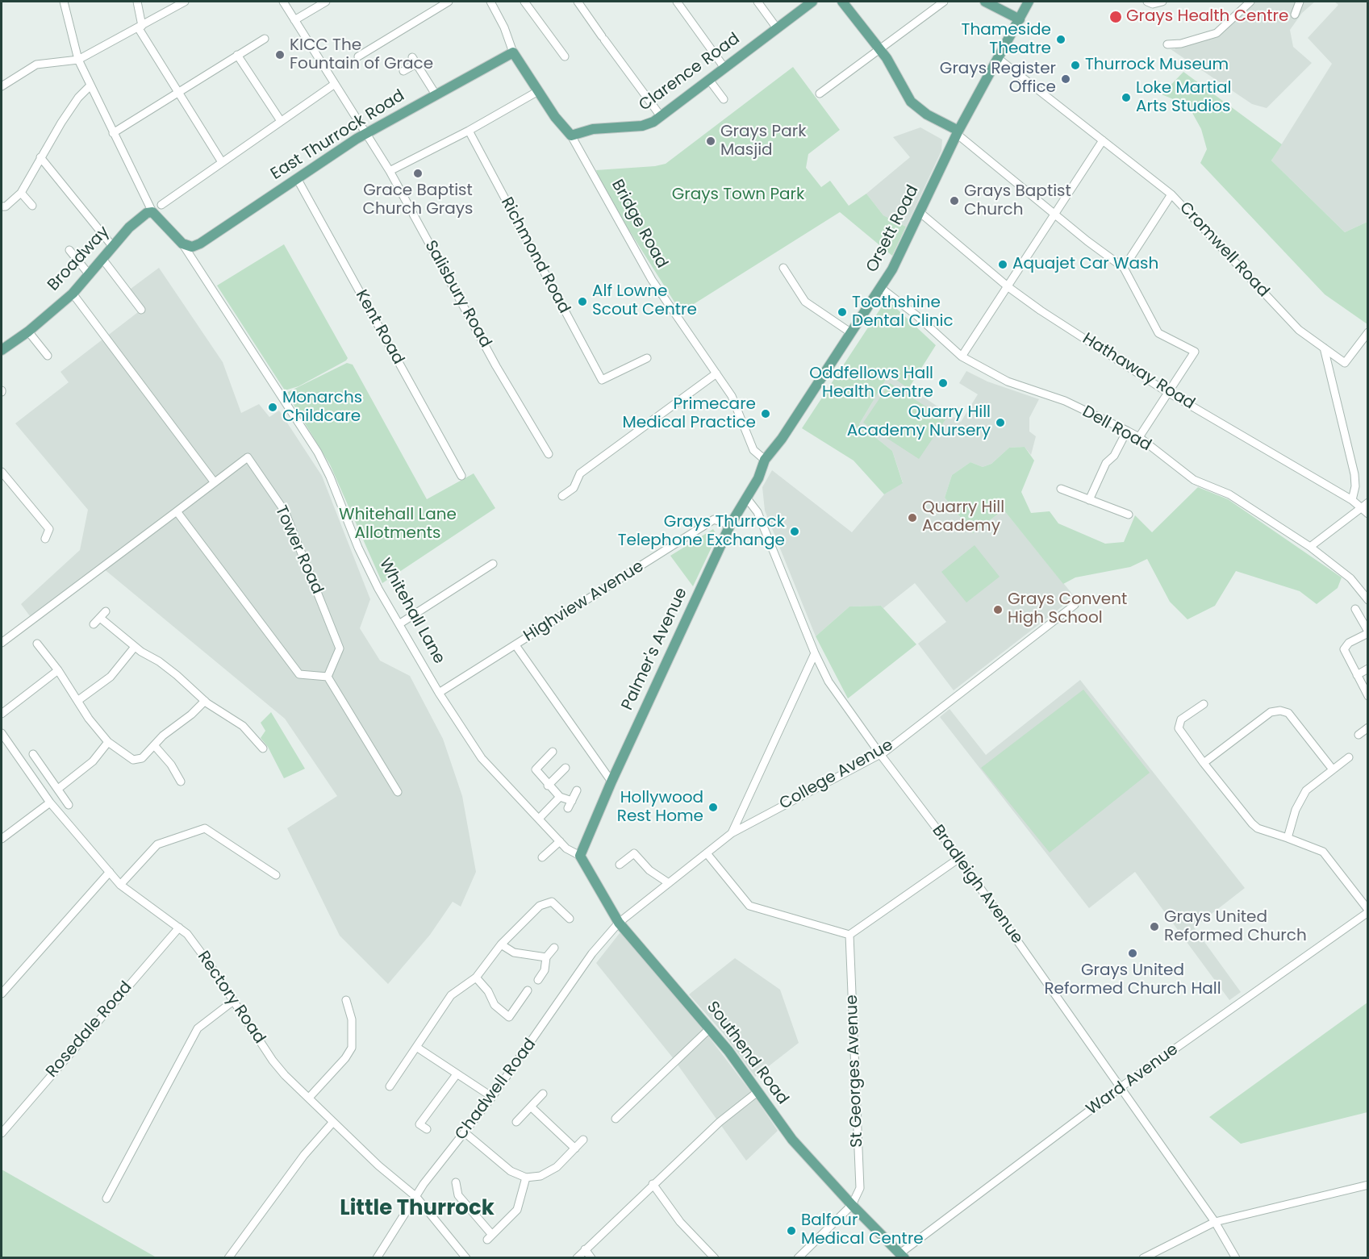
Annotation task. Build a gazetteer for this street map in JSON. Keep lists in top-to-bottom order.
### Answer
{
  "streets": {
    "main road": [
      "Clarence Road",
      "East Thurrock Road",
      "Bridge Road",
      "Orsett Road",
      "Broadway",
      "Whitehall Lane",
      "Palmer's Avenue",
      "Southend Road"
    ],
    "street": [
      "Cromwell Road",
      "Richmond Road",
      "Salisbury Road",
      "Kent Road",
      "Hathaway Road",
      "Dell Road",
      "Tower Road",
      "Highview Avenue",
      "College Avenue",
      "Bradleigh Avenue",
      "Rectory Road",
      "Rosedale Road",
      "St Georges Avenue",
      "Ward Avenue",
      "Chadwell Road"
    ]
  },
  "crossings": [
    ["Clarence Road", "Bridge Road"],
    ["East Thurrock Road", "Bridge Road"],
    ["East Thurrock Road", "Salisbury Road"],
    ["East Thurrock Road", "Kent Road"],
    ["East Thurrock Road", "Whitehall Lane"],
    ["Bridge Road", "Orsett Road"],
    ["Bridge Road", "Palmer's Avenue"],
    ["Orsett Road", "Cromwell Road"],
    ["Orsett Road", "Hathaway Road"],
    ["Orsett Road", "Dell Road"],
    ["Orsett Road", "Palmer's Avenue"],
    ["Broadway", "Whitehall Lane"],
    ["Highview Avenue", "Whitehall Lane"],
    ["Highview Avenue", "Palmer's Avenue"],
    ["Whitehall Lane", "Palmer's Avenue"],
    ["Whitehall Lane", "Southend Road"],
    ["Palmer's Avenue", "Bradleigh Avenue"],
    ["Palmer's Avenue", "Southend Road"],
    ["College Avenue", "Bradleigh Avenue"],
    ["College Avenue", "Southend Road"],
    ["College Avenue", "Chadwell Road"],
    ["Bradleigh Avenue", "Ward Avenue"],
    ["Rectory Road", "Rosedale Road"],
    ["Rectory Road", "Chadwell Road"],
    ["Southend Road", "St Georges Avenue"],
    ["Southend Road", "Ward Avenue"],
    ["Southend Road", "Chadwell Road"]
  ],
  "districts": ["Little Thurrock"],
  "parks": ["Grays Town Park", "Whitehall Lane Allotments"],
  "places": [
    "Grays Health Centre",
    "Thameside Theatre",
    "KICC The Fountain of Grace",
    "Thurrock Museum",
    "Grays Register Office",
    "Loke Martial Arts Studios",
    "Grays Park Masjid",
    "Grace Baptist Church Grays",
    "Grays Baptist Church",
    "Aquajet Car Wash",
    "Alf Lowne Scout Centre",
    "Toothshine Dental Clinic",
    "Oddfellows Hall Health Centre",
    "Monarchs Childcare",
    "Primecare Medical Practice",
    "Quarry Hill Academy Nursery",
    "Quarry Hill Academy",
    "Grays Thurrock Telephone Exchange",
    "Grays Convent High School",
    "Hollywood Rest Home",
    "Grays United Reformed Church",
    "Grays United Reformed Church Hall",
    "Balfour Medical Centre"
  ]
}
